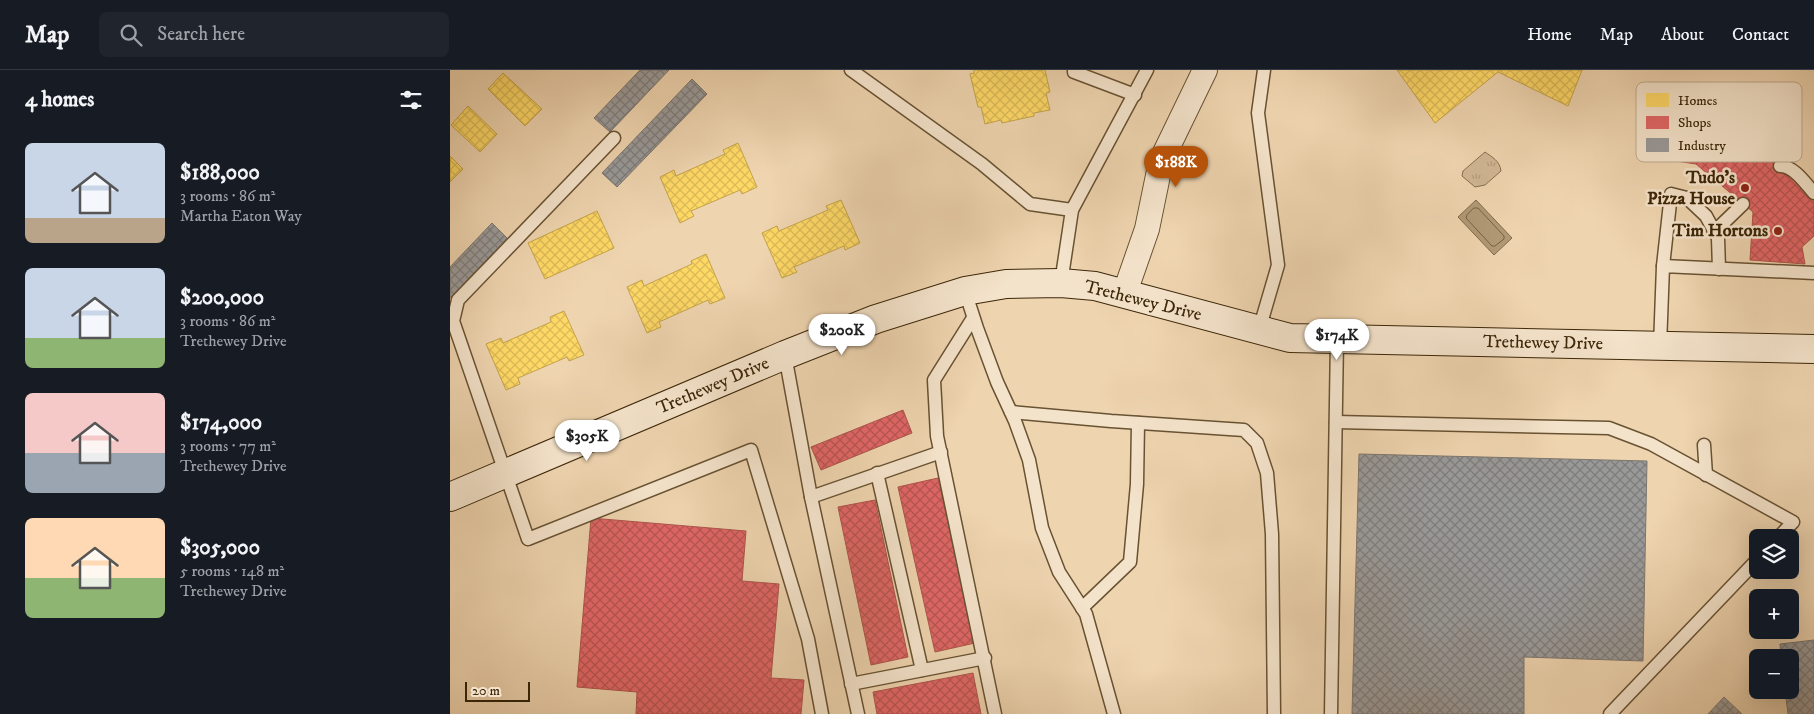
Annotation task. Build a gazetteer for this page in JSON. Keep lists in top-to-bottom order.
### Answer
{
  "streets": {
    "main road": ["Trethewey Drive"]
  },
  "places": ["Tudo's Pizza House", "Tim Hortons"],
  "legend": ["Homes", "Shops", "Industry"],
  "scale_bar": "20 m",
  "page": {
    "header": "Map",
    "search": "Search here",
    "nav": [
      "Home",
      "Map",
      "About",
      "Contact"
    ],
    "heading": "4 homes",
    "list": [
      {
        "name": "$188,000",
        "note": "3 rooms · 86 m² · Martha Eaton Way"
      },
      {
        "name": "$200,000",
        "note": "3 rooms · 86 m² · Trethewey Drive"
      },
      {
        "name": "$174,000",
        "note": "3 rooms · 77 m² · Trethewey Drive"
      },
      {
        "name": "$305,000",
        "note": "5 rooms · 148 m² · Trethewey Drive"
      }
    ],
    "price": [
      "$188K",
      "$200K",
      "$174K",
      "$305K"
    ],
    "map_buttons": ["+", "−"],
    "scale": "20 m"
  }
}
